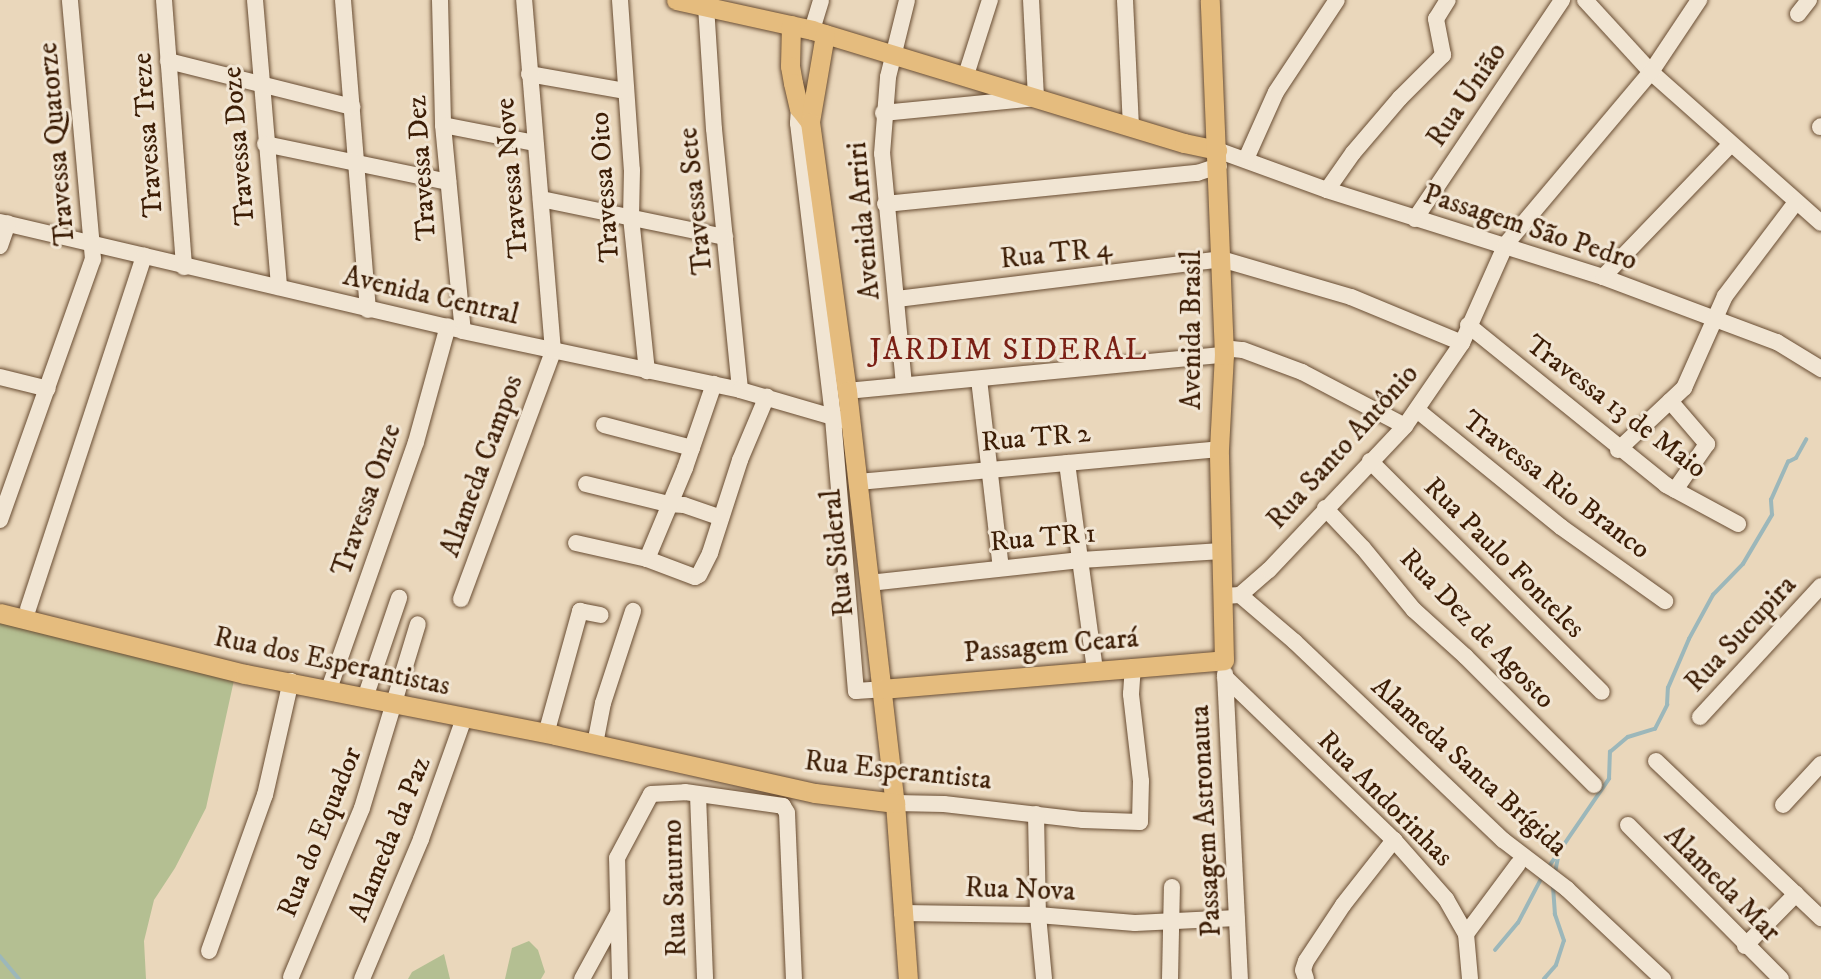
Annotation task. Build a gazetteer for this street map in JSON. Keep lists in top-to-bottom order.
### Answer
{
  "streets": {
    "main road": [
      "Avenida Brasil",
      "Rua Sideral",
      "Passagem Ceará",
      "Rua dos Esperantistas",
      "Rua Esperantista"
    ],
    "street": [
      "Rua União",
      "Travessa Treze",
      "Travessa Quatorze",
      "Travessa Doze",
      "Travessa Dez",
      "Travessa Nove",
      "Travessa Oito",
      "Travessa Sete",
      "Avenida Arriri",
      "Passagem São Pedro",
      "Rua TR 4",
      "Avenida Central",
      "Travessa 13 de Maio",
      "Rua TR 2",
      "Rua Santo Antônio",
      "Alameda Campos",
      "Travessa Rio Branco",
      "Travessa Onze",
      "Rua TR 1",
      "Rua Paulo Fonteles",
      "Rua Dez de Agosto",
      "Rua Sucupira",
      "Alameda Santa Brígida",
      "Rua Andorinhas",
      "Passagem Astronauta",
      "Rua do Equador",
      "Alameda da Paz",
      "Alameda Mar",
      "Rua Saturno",
      "Rua Nova"
    ]
  },
  "crossings": [
    ["Rua União", "Passagem São Pedro"],
    ["Travessa Treze", "Avenida Central"],
    ["Travessa Quatorze", "Avenida Central"],
    ["Travessa Doze", "Avenida Central"],
    ["Travessa Dez", "Avenida Central"],
    ["Travessa Dez", "Travessa Onze"],
    ["Travessa Nove", "Avenida Central"],
    ["Travessa Nove", "Alameda Campos"],
    ["Travessa Oito", "Avenida Central"],
    ["Travessa Sete", "Avenida Central"],
    ["Avenida Arriri", "Rua TR 4"],
    ["Passagem São Pedro", "Avenida Brasil"],
    ["Passagem São Pedro", "Rua Santo Antônio"],
    ["Rua TR 4", "Avenida Brasil"],
    ["Avenida Central", "Alameda Campos"],
    ["Avenida Central", "Travessa Onze"],
    ["Avenida Central", "Rua Sideral"],
    ["Avenida Brasil", "Rua TR 2"],
    ["Avenida Brasil", "Rua Santo Antônio"],
    ["Avenida Brasil", "Rua TR 1"],
    ["Avenida Brasil", "Passagem Ceará"],
    ["Avenida Brasil", "Alameda Santa Brígida"],
    ["Avenida Brasil", "Rua Andorinhas"],
    ["Avenida Brasil", "Passagem Astronauta"],
    ["Travessa 13 de Maio", "Rua Santo Antônio"],
    ["Rua TR 2", "Rua Sideral"],
    ["Rua Santo Antônio", "Travessa Rio Branco"],
    ["Rua Santo Antônio", "Rua Paulo Fonteles"],
    ["Rua Santo Antônio", "Rua Dez de Agosto"],
    ["Rua Santo Antônio", "Alameda Santa Brígida"],
    ["Travessa Onze", "Rua dos Esperantistas"],
    ["Rua TR 1", "Rua Sideral"],
    ["Rua Sideral", "Passagem Ceará"],
    ["Rua Sideral", "Rua Esperantista"],
    ["Rua Sideral", "Rua Nova"],
    ["Passagem Ceará", "Rua Esperantista"],
    ["Passagem Ceará", "Rua Andorinhas"],
    ["Passagem Ceará", "Passagem Astronauta"],
    ["Rua dos Esperantistas", "Rua Esperantista"],
    ["Rua dos Esperantistas", "Rua do Equador"],
    ["Rua dos Esperantistas", "Alameda da Paz"],
    ["Rua Andorinhas", "Passagem Astronauta"],
    ["Passagem Astronauta", "Rua Nova"]
  ],
  "districts": ["JARDIM SIDERAL"]
}
